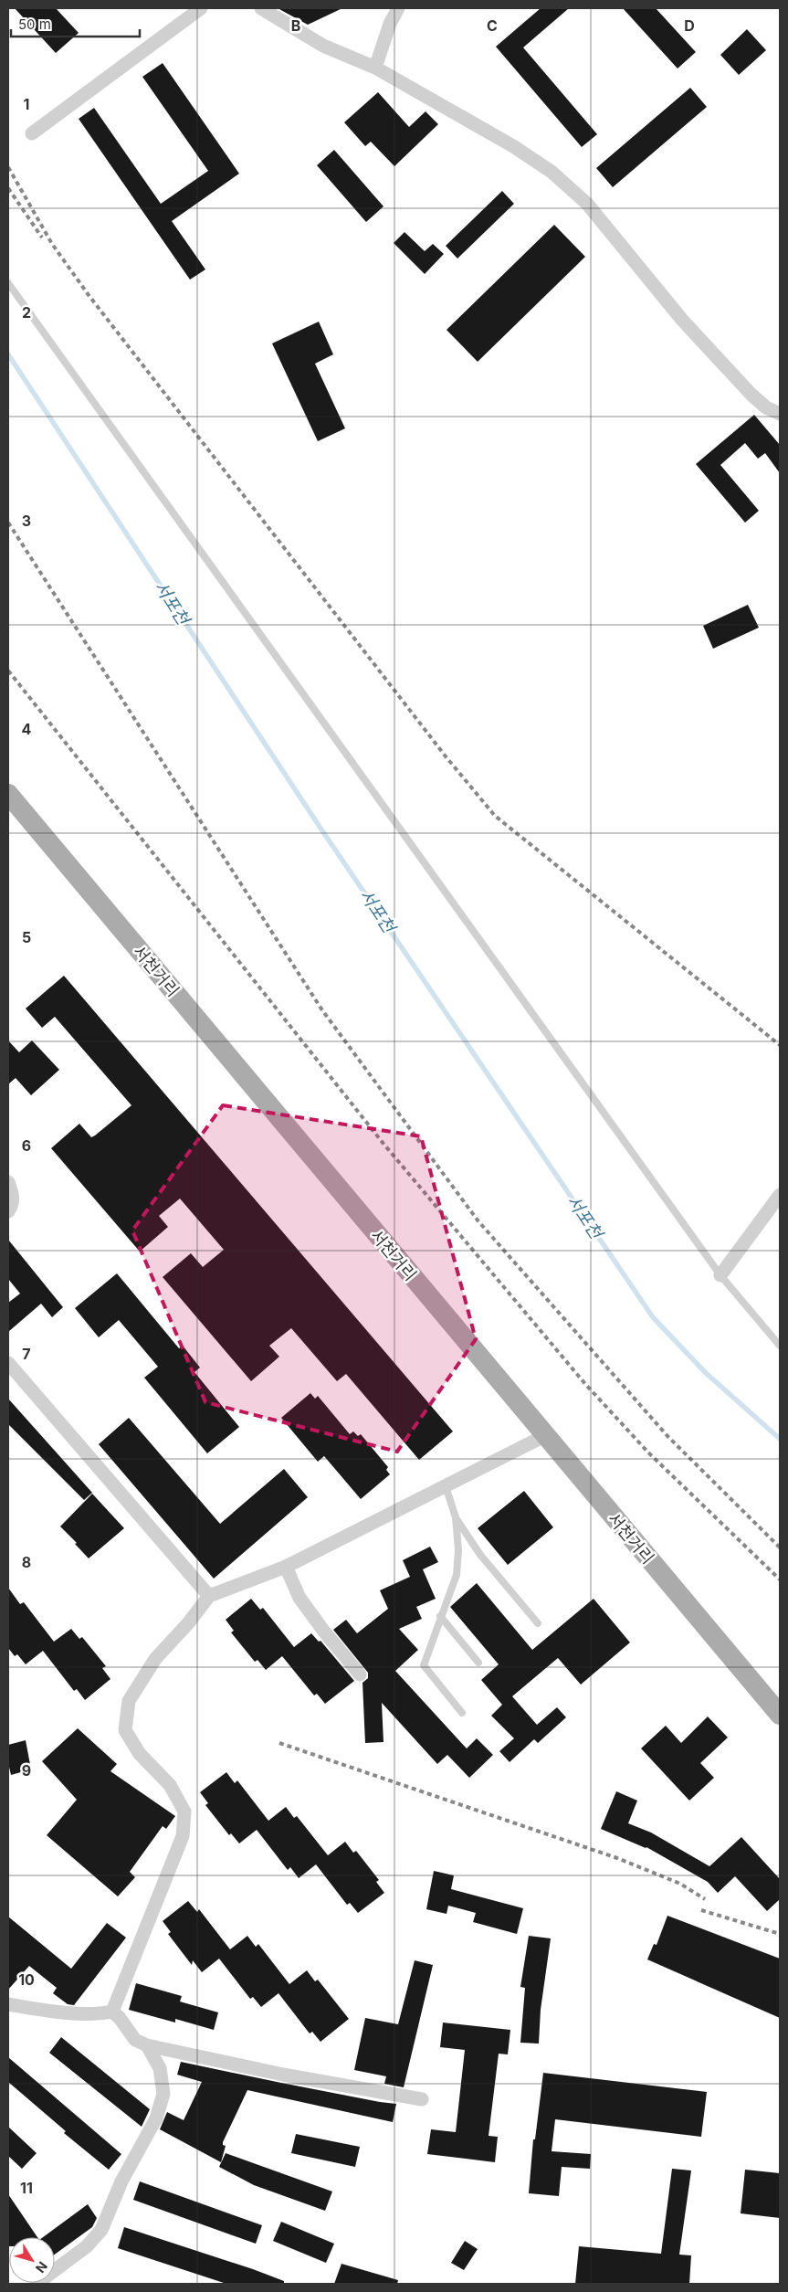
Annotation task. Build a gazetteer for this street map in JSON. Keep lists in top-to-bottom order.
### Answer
{
  "streets": {
    "main road": ["서천거리"]
  },
  "water": ["서포천"],
  "scale_bar": "50 m",
  "north": "bottom right",
  "grid": {
    "columns": ["B", "C", "D"],
    "rows": [
      "1",
      "2",
      "3",
      "4",
      "5",
      "6",
      "7",
      "8",
      "9",
      "10",
      "11"
    ]
  }
}
